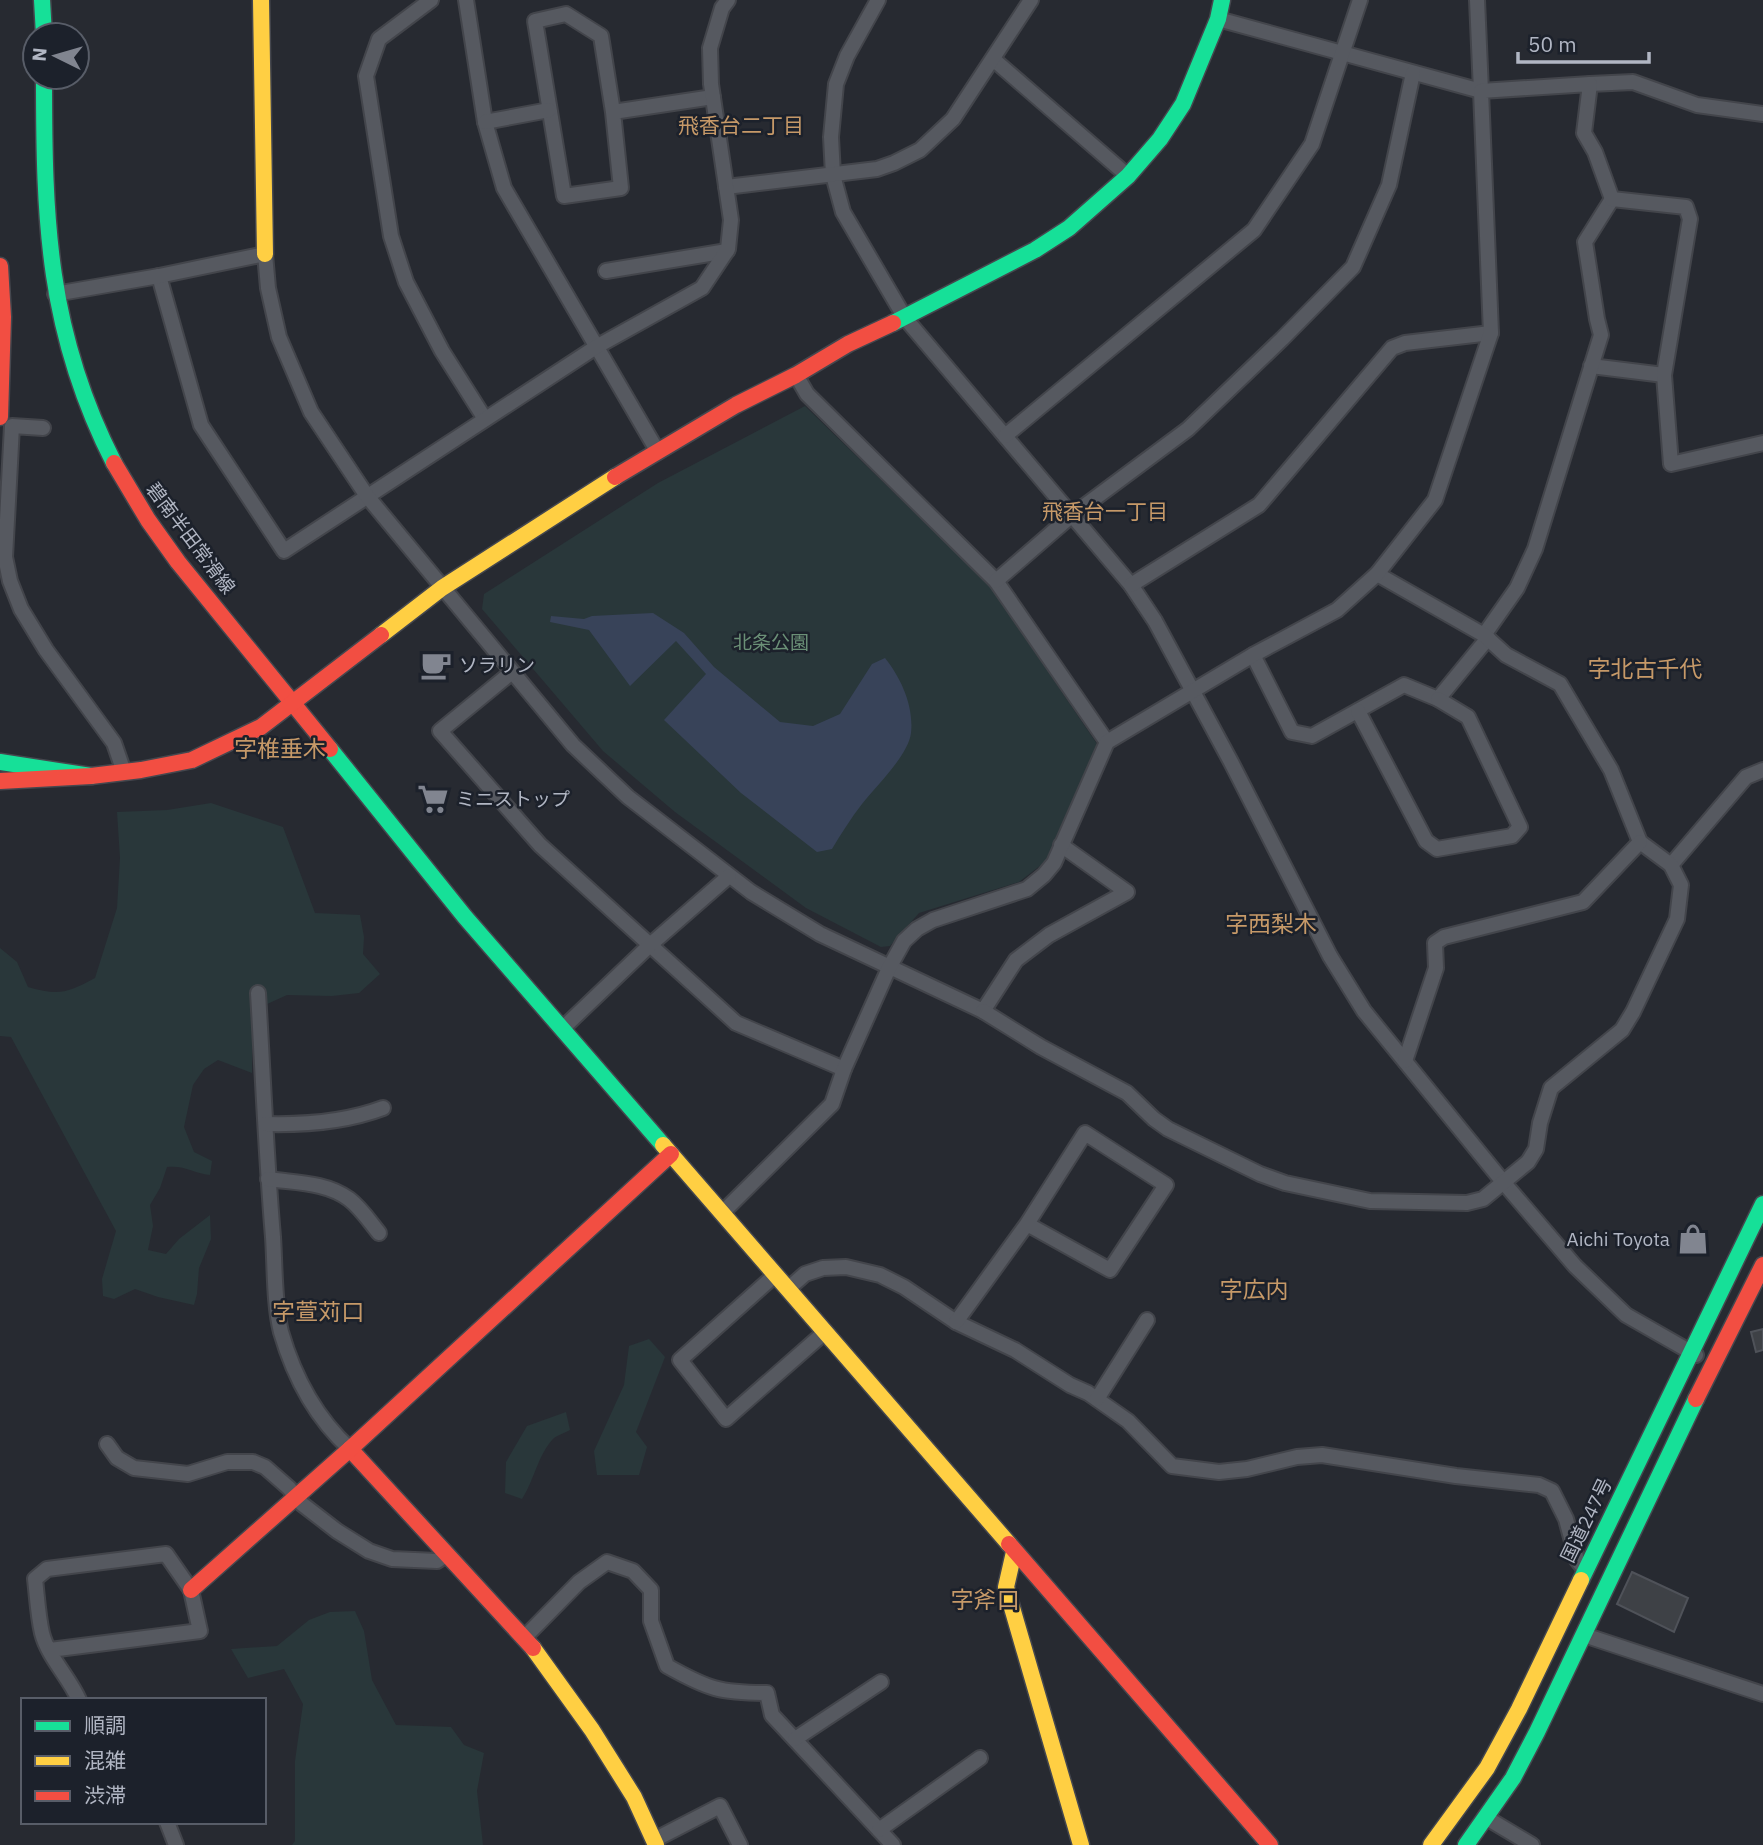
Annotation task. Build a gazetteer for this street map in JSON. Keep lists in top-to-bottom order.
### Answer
{
  "streets": {
    "main road": ["碧南半田常滑線", "国道247号"]
  },
  "districts": [
    "飛香台二丁目",
    "飛香台一丁目",
    "字北古千代",
    "字椎垂木",
    "字西梨木",
    "字広内",
    "字萱苅口",
    "字斧口"
  ],
  "parks": ["北条公園"],
  "places": {
    "cafe": ["ソラリン"],
    "supermarket": ["ミニストップ"],
    "shop": ["Aichi Toyota"]
  },
  "legend": ["順調", "混雑", "渋滞"],
  "scale_bar": "50 m",
  "north": "left"
}
